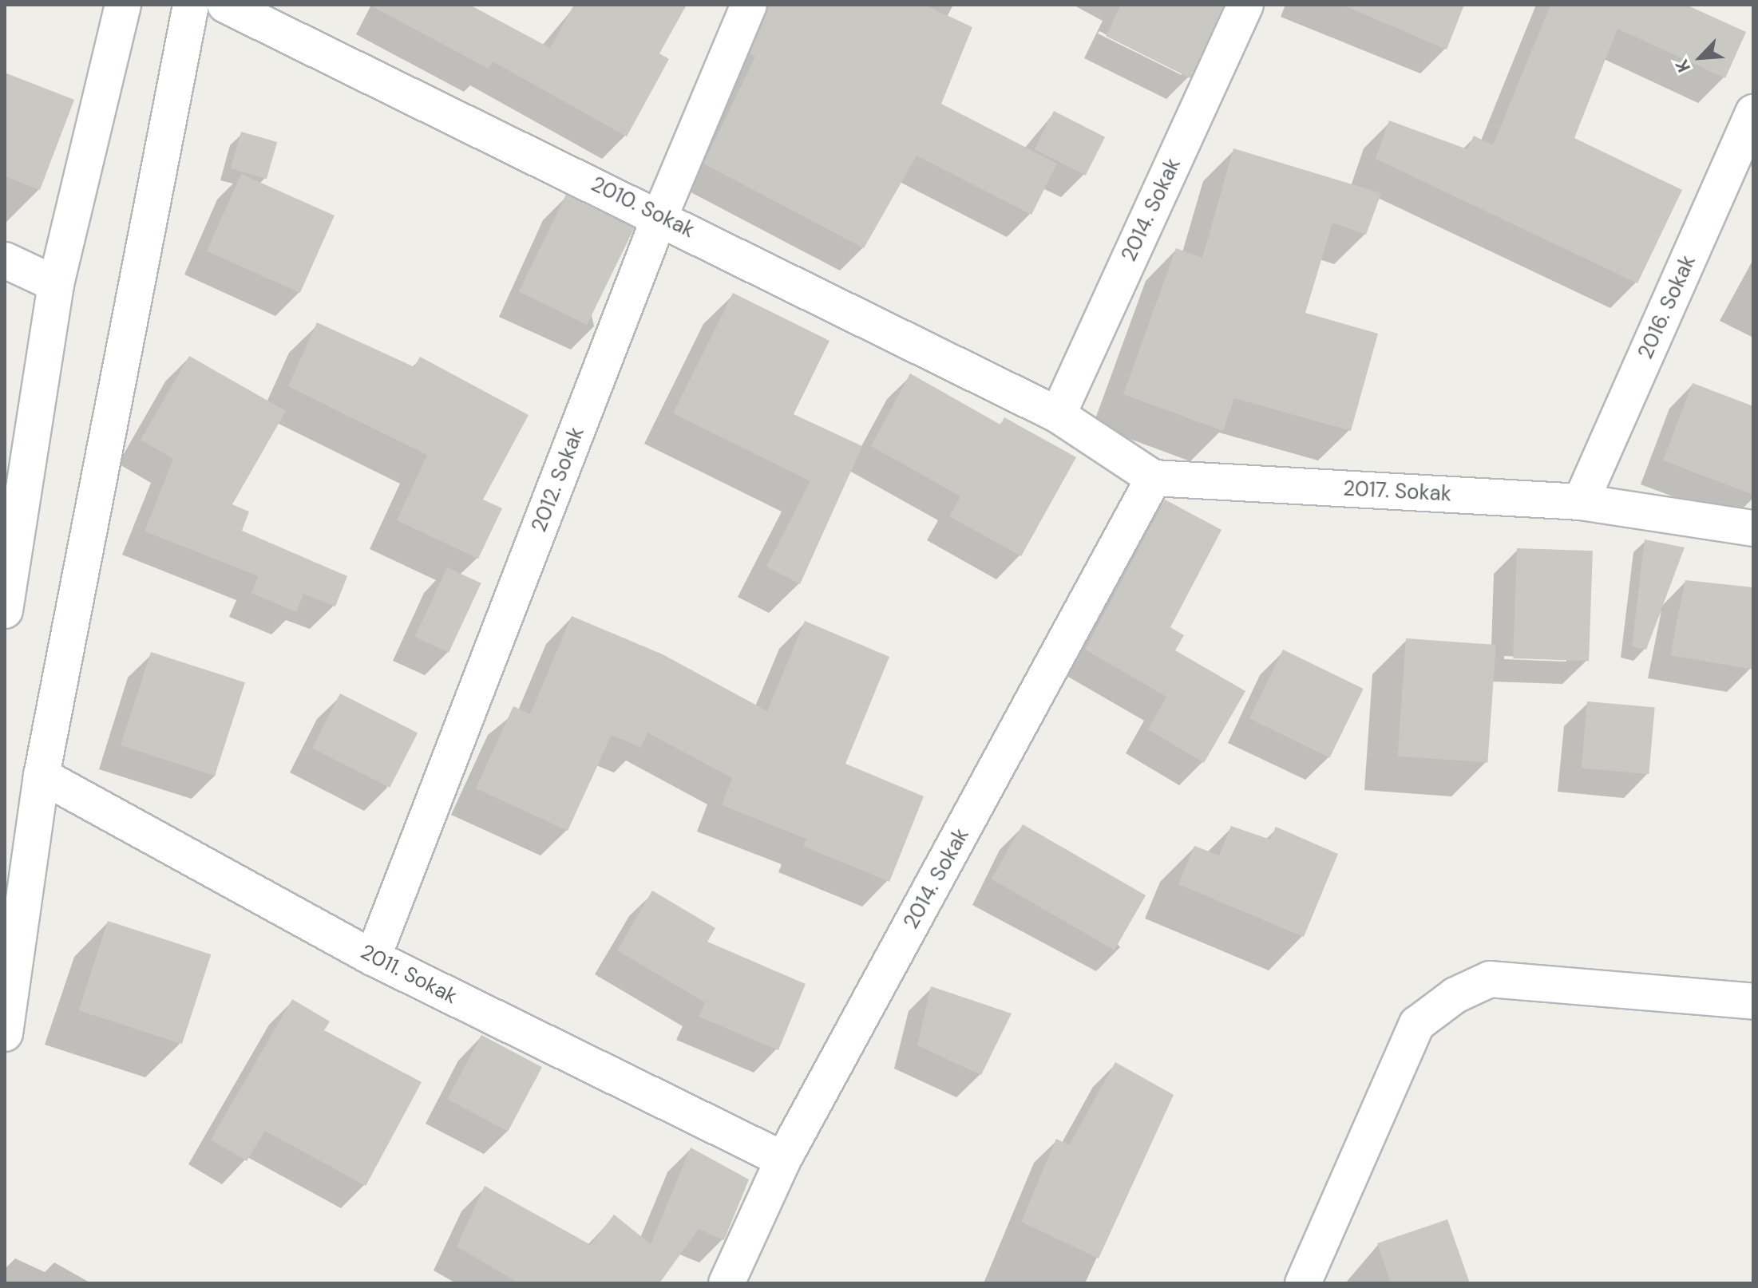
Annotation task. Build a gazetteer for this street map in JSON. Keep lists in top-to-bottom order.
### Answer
{
  "streets": {
    "street": [
      "2010. Sokak",
      "2014. Sokak",
      "2016. Sokak",
      "2012. Sokak",
      "2017. Sokak",
      "2011. Sokak"
    ]
  },
  "crossings": [
    ["2010. Sokak", "2014. Sokak"],
    ["2010. Sokak", "2012. Sokak"],
    ["2014. Sokak", "2017. Sokak"],
    ["2014. Sokak", "2011. Sokak"],
    ["2016. Sokak", "2017. Sokak"],
    ["2012. Sokak", "2011. Sokak"]
  ],
  "north": "bottom left"
}
